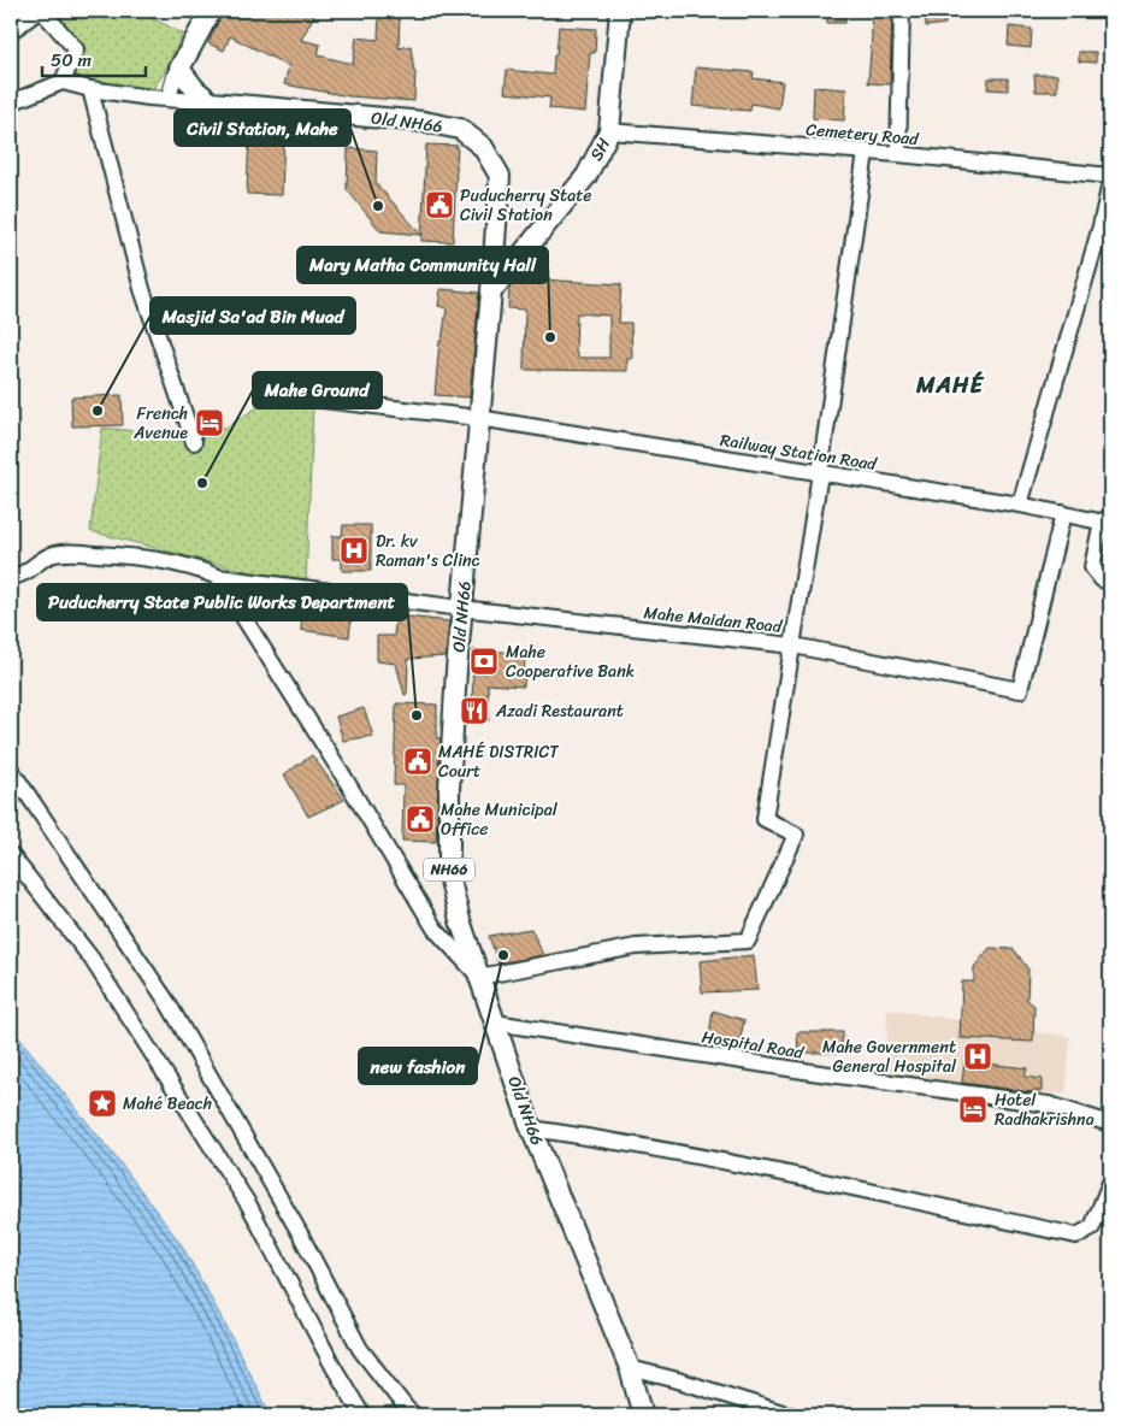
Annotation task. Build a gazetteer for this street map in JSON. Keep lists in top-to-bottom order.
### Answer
{
  "streets": {
    "main road": ["Old NH66", "SH", "NH66"],
    "street": [
      "Cemetery Road",
      "Railway Station Road",
      "Mahe Maidan Road",
      "Hospital Road"
    ]
  },
  "crossings": [
    ["Old NH66", "SH"],
    ["Old NH66", "Railway Station Road"],
    ["Old NH66", "Mahe Maidan Road"],
    ["Old NH66", "Hospital Road"],
    ["Cemetery Road", "SH"],
    ["Railway Station Road", "Mahe Maidan Road"]
  ],
  "districts": ["MAHÉ"],
  "places": {
    "public building": ["Puducherry State Civil Station", "MAHÉ DISTRICT Court", "Mahe Municipal Office"],
    "other": [
      "Civil Station, Mahe",
      "Mary Matha Community Hall",
      "Masjid Sa'ad Bin Muad",
      "Mahe Ground",
      "Puducherry State Public Works Department",
      "new fashion"
    ],
    "hotel": ["French Avenue", "Hotel Radhakrishna"],
    "hospital": ["Dr. kv Raman's Clinc", "Mahe Government General Hospital"],
    "bank": ["Mahe Cooperative Bank"],
    "restaurant": ["Azadi Restaurant"],
    "place": ["Mahé Beach"]
  },
  "scale_bar": "50 m"
}
